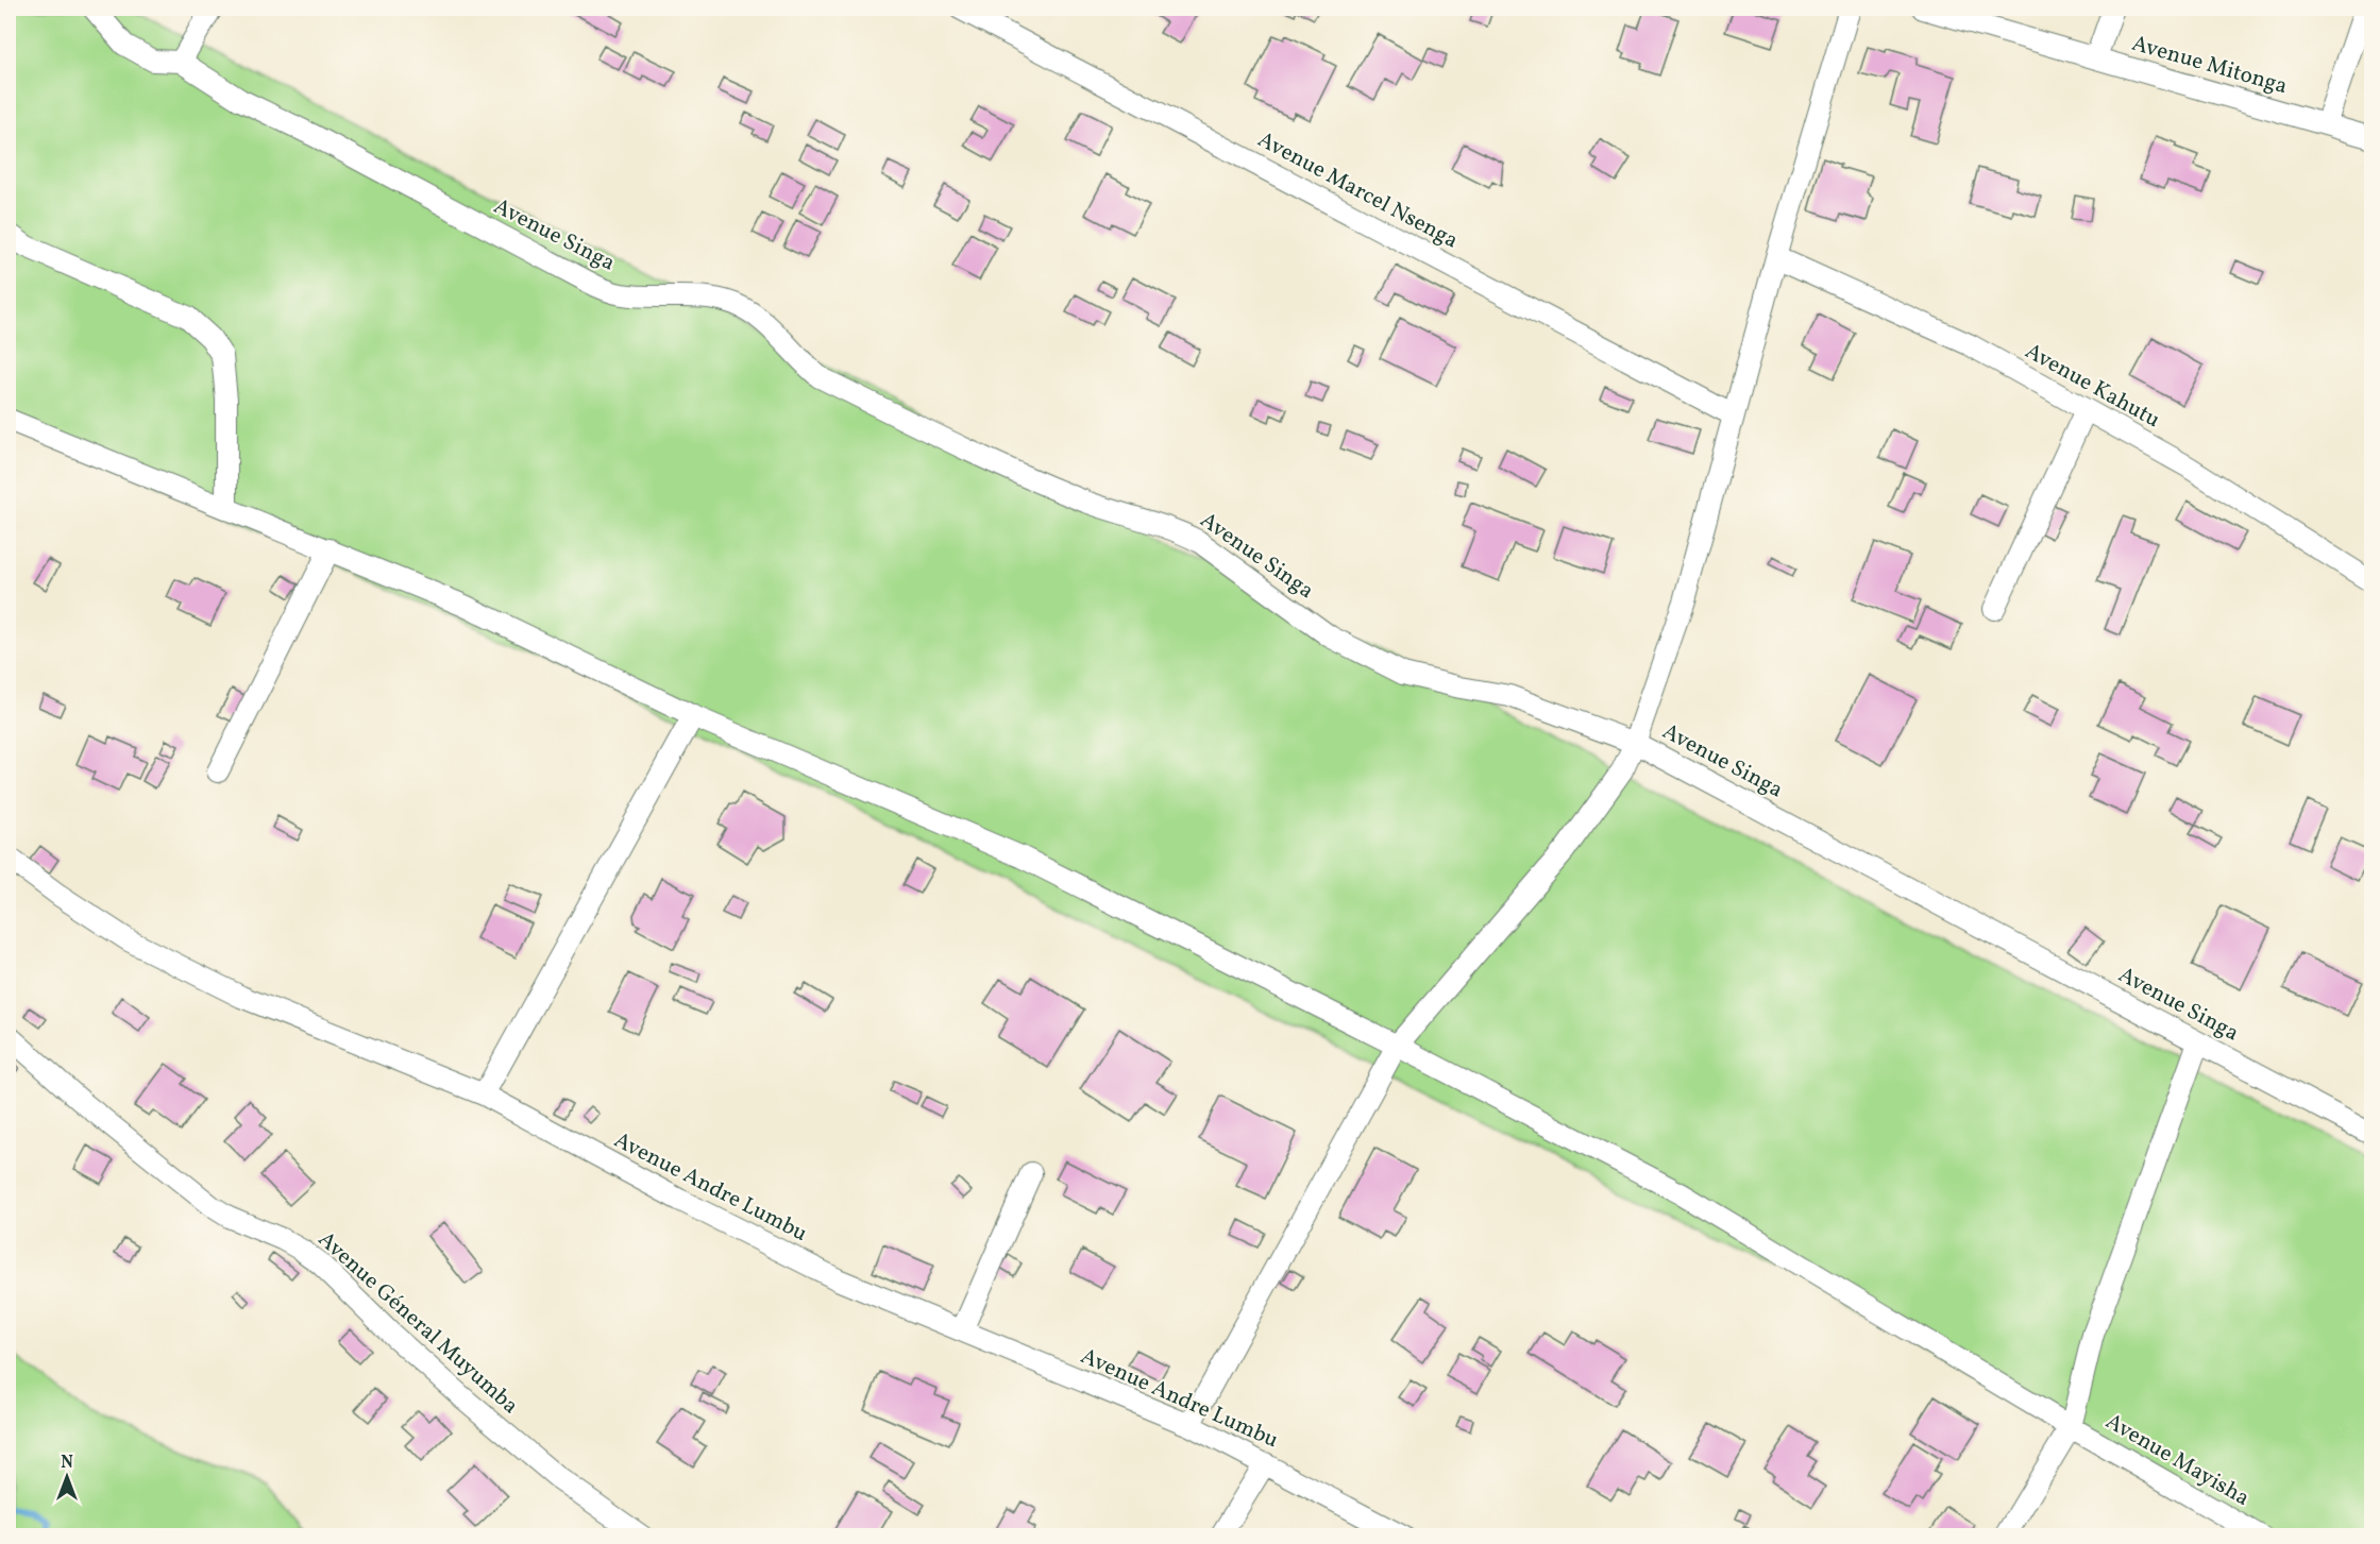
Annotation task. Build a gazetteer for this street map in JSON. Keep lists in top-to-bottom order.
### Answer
{
  "streets": {
    "street": [
      "Avenue Mitonga",
      "Avenue Marcel Nsenga",
      "Avenue Singa",
      "Avenue Kahutu",
      "Avenue Andre Lumbu",
      "Avenue Géneral Muyumba",
      "Avenue Mayisha"
    ]
  },
  "north": "top"
}
